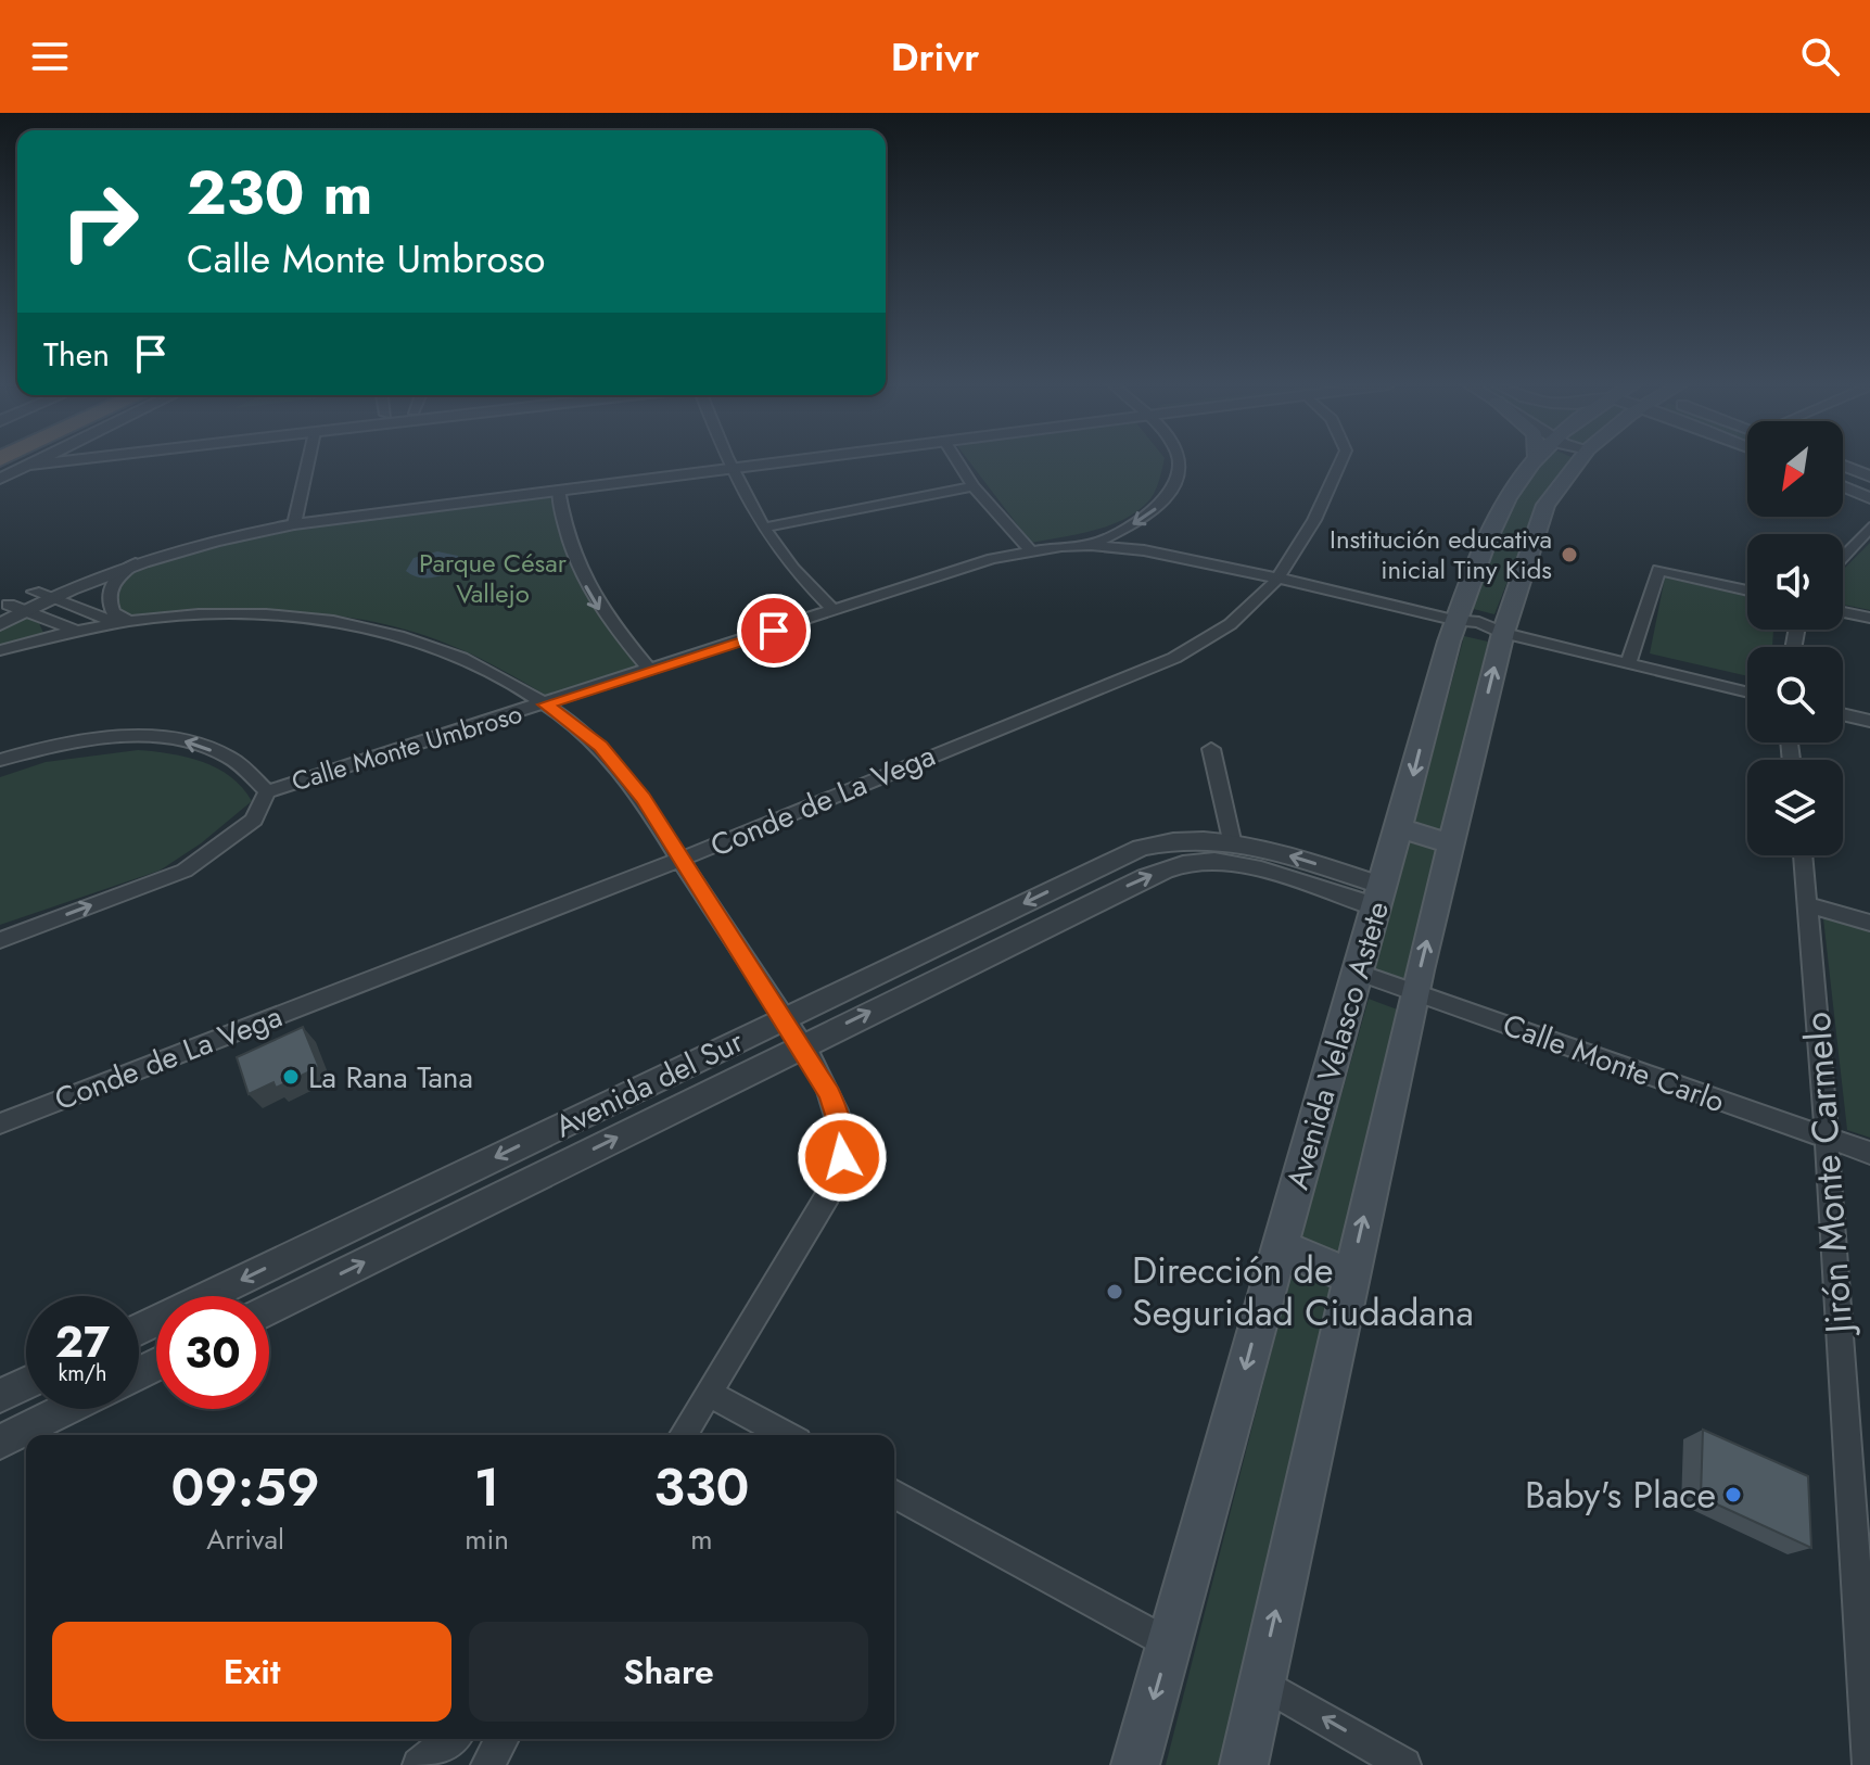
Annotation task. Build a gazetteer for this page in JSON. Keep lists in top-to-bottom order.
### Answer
{
  "streets": {
    "main road": ["Avenida Velasco Astete"],
    "street": [
      "Calle Monte Umbroso",
      "Conde de La Vega",
      "Calle Monte Carlo",
      "Avenida del Sur",
      "Jirón Monte Carmelo"
    ]
  },
  "crossings": [
    ["Calle Monte Umbroso", "Conde de La Vega"],
    ["Calle Monte Umbroso", "Avenida Velasco Astete"],
    ["Avenida Velasco Astete", "Calle Monte Carlo"],
    ["Avenida Velasco Astete", "Avenida del Sur"],
    ["Calle Monte Carlo", "Jirón Monte Carmelo"]
  ],
  "parks": ["Parque César Vallejo"],
  "places": [
    "Institución educativa inicial Tiny Kids",
    "La Rana Tana",
    "Dirección de Seguridad Ciudadana",
    "Baby's Place"
  ],
  "north": "bottom left",
  "page": {
    "header": "Drivr",
    "turn": ["230 m", "Calle Monte Umbroso"],
    "then": "Then",
    "speed": "27 km/h",
    "limit": "30",
    "eta": [
      "09:59",
      "Arrival",
      "1",
      "min",
      "330",
      "m"
    ],
    "buttons": ["Exit", "Share"]
  }
}
